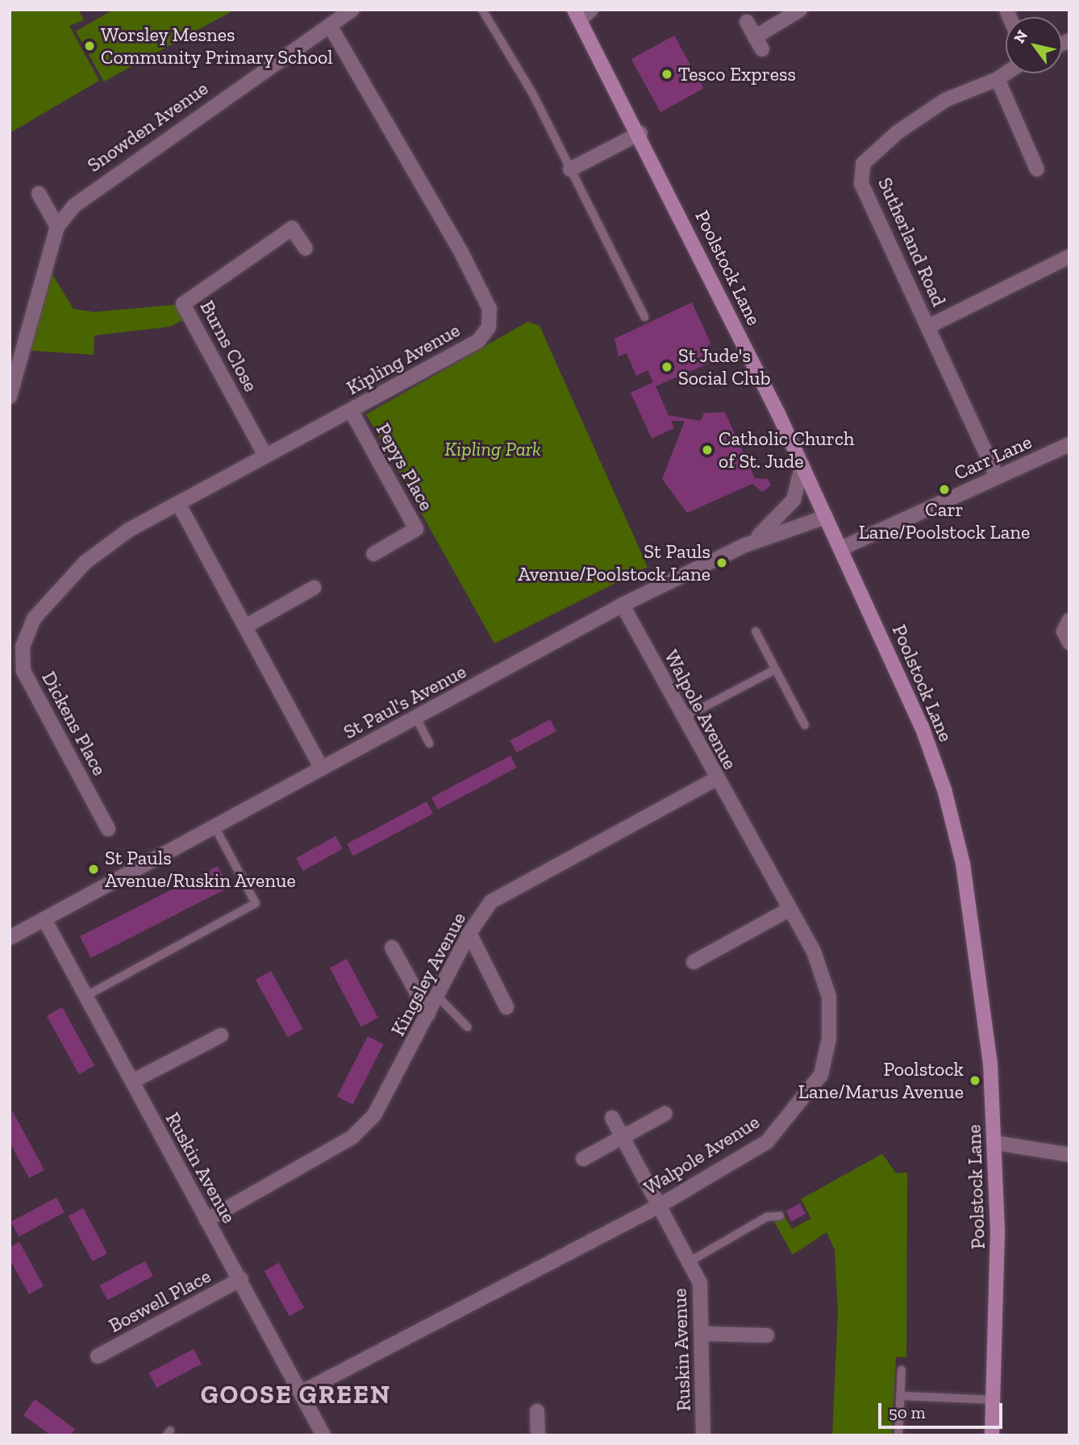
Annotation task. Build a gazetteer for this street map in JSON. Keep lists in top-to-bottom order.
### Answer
{
  "streets": {
    "main road": ["Poolstock Lane"],
    "street": [
      "Snowden Avenue",
      "Sutherland Road",
      "Burns Close",
      "Kipling Avenue",
      "Carr Lane",
      "Pepys Place",
      "St Paul's Avenue",
      "Walpole Avenue",
      "Dickens Place",
      "Kingsley Avenue",
      "Ruskin Avenue",
      "Boswell Place"
    ]
  },
  "crossings": [
    ["Snowden Avenue", "Kipling Avenue"],
    ["Sutherland Road", "Carr Lane"],
    ["Poolstock Lane", "Carr Lane"],
    ["Poolstock Lane", "St Paul's Avenue"],
    ["Burns Close", "Kipling Avenue"],
    ["Kipling Avenue", "Pepys Place"],
    ["Kipling Avenue", "Dickens Place"],
    ["St Paul's Avenue", "Walpole Avenue"],
    ["St Paul's Avenue", "Ruskin Avenue"],
    ["Walpole Avenue", "Kingsley Avenue"],
    ["Walpole Avenue", "Ruskin Avenue"],
    ["Kingsley Avenue", "Ruskin Avenue"],
    ["Ruskin Avenue", "Boswell Place"]
  ],
  "districts": ["GOOSE GREEN"],
  "parks": ["Kipling Park"],
  "places": [
    "Worsley Mesnes Community Primary School",
    "Tesco Express",
    "St Jude's Social Club",
    "Catholic Church of St. Jude",
    "Carr Lane/Poolstock Lane",
    "St Pauls Avenue/Poolstock Lane",
    "St Pauls Avenue/Ruskin Avenue",
    "Poolstock Lane/Marus Avenue"
  ],
  "scale_bar": "50 m",
  "north": "top left"
}
